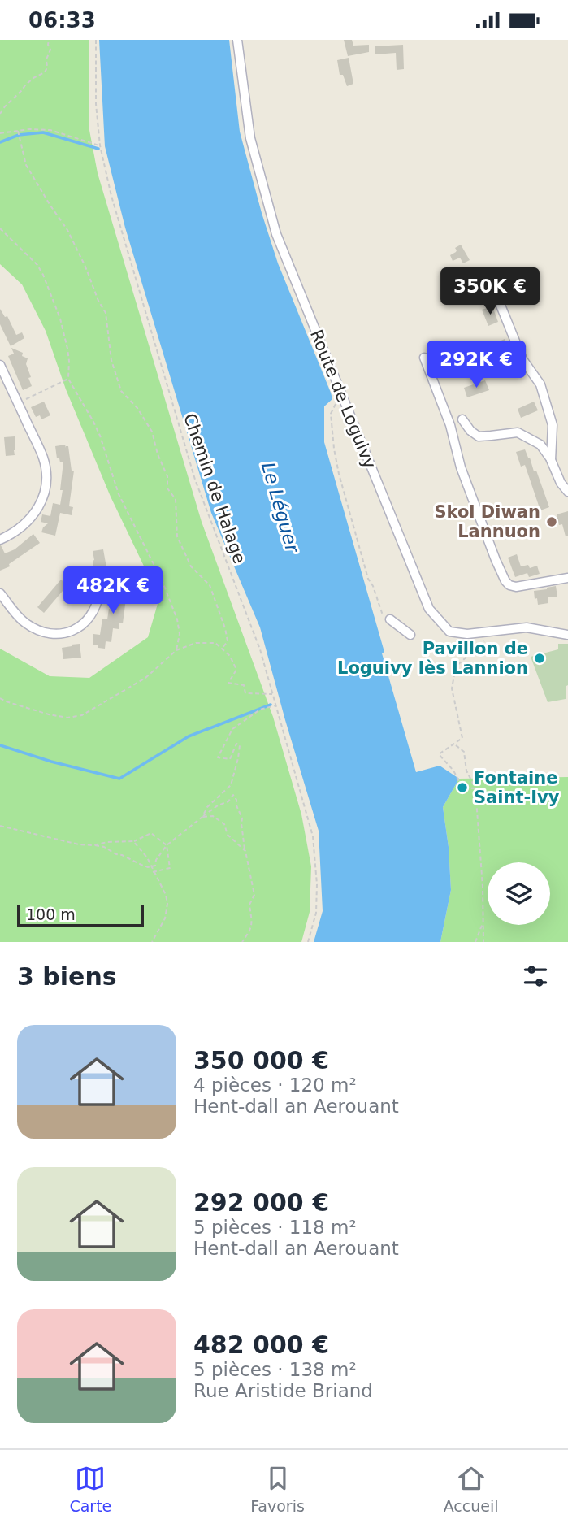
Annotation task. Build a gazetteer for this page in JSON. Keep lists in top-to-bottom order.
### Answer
{
  "streets": {
    "street": ["Route de Loguivy"],
    "path": ["Chemin de Halage"]
  },
  "water": ["Le Léguer"],
  "places": ["Skol Diwan Lannuon", "Pavillon de Loguivy lès Lannion", "Fontaine Saint-Ivy"],
  "scale_bar": "100 m",
  "page": {
    "status": "06:33",
    "price": ["350K €", "292K €", "482K €"],
    "scale": "100 m",
    "heading": "3 biens",
    "list": [
      {
        "name": "350 000 €",
        "note": "4 pièces · 120 m² · Hent-dall an Aerouant"
      },
      {
        "name": "292 000 €",
        "note": "5 pièces · 118 m² · Hent-dall an Aerouant"
      },
      {
        "name": "482 000 €",
        "note": "5 pièces · 138 m² · Rue Aristide Briand"
      }
    ],
    "tabs": ["Carte", "Favoris", "Accueil"]
  }
}
